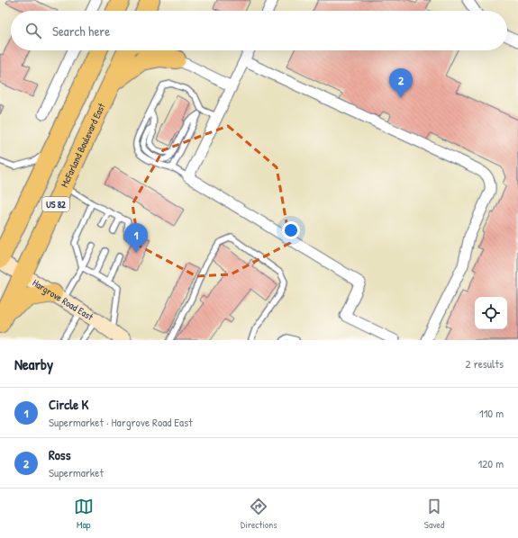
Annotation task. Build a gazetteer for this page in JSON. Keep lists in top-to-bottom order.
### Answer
{
  "streets": {
    "highway": ["McFarland Boulevard East", "US 82"],
    "main road": ["Hargrove Road East"]
  },
  "crossings": [
    ["McFarland Boulevard East", "Hargrove Road East"],
    ["US 82", "Hargrove Road East"]
  ],
  "page": {
    "search": "Search here",
    "pins": ["2", "1"],
    "heading": ["Nearby", "2 results"],
    "list": [
      {
        "mark": "1",
        "name": "Circle K",
        "note": "Supermarket · Hargrove Road East",
        "value": "110 m"
      },
      {
        "mark": "2",
        "name": "Ross",
        "note": "Supermarket",
        "value": "120 m"
      }
    ],
    "nav": ["Map", "Directions", "Saved"]
  }
}
